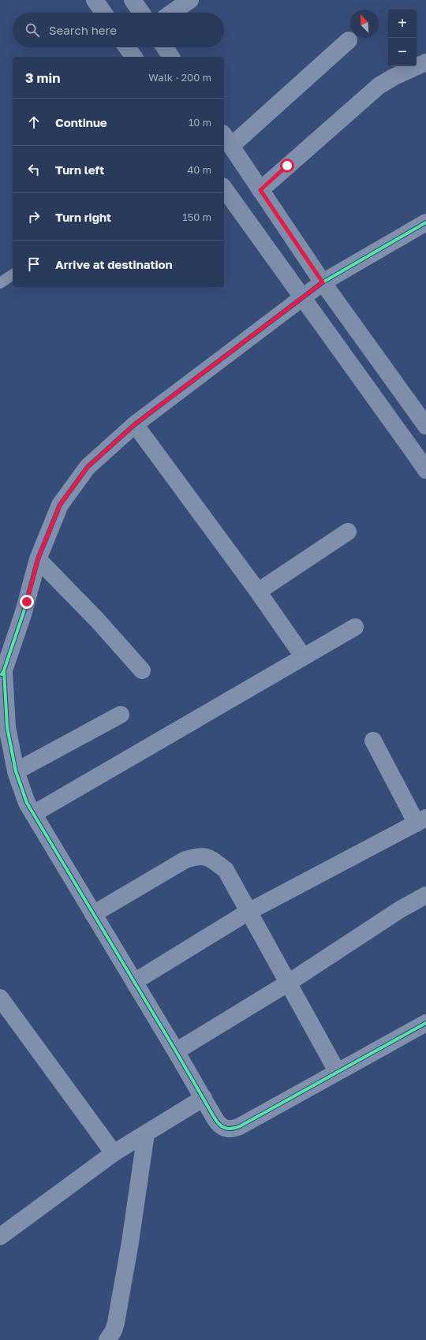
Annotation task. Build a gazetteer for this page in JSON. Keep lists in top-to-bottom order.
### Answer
{
  "north": "top left",
  "page": {
    "map_buttons": ["+", "−"],
    "search": "Search here",
    "heading": ["3 min", "Walk · 200 m"],
    "list": [
      ["Continue", "10 m"],
      ["Turn left", "40 m"],
      ["Turn right", "150 m"],
      "Arrive at destination"
    ]
  }
}
